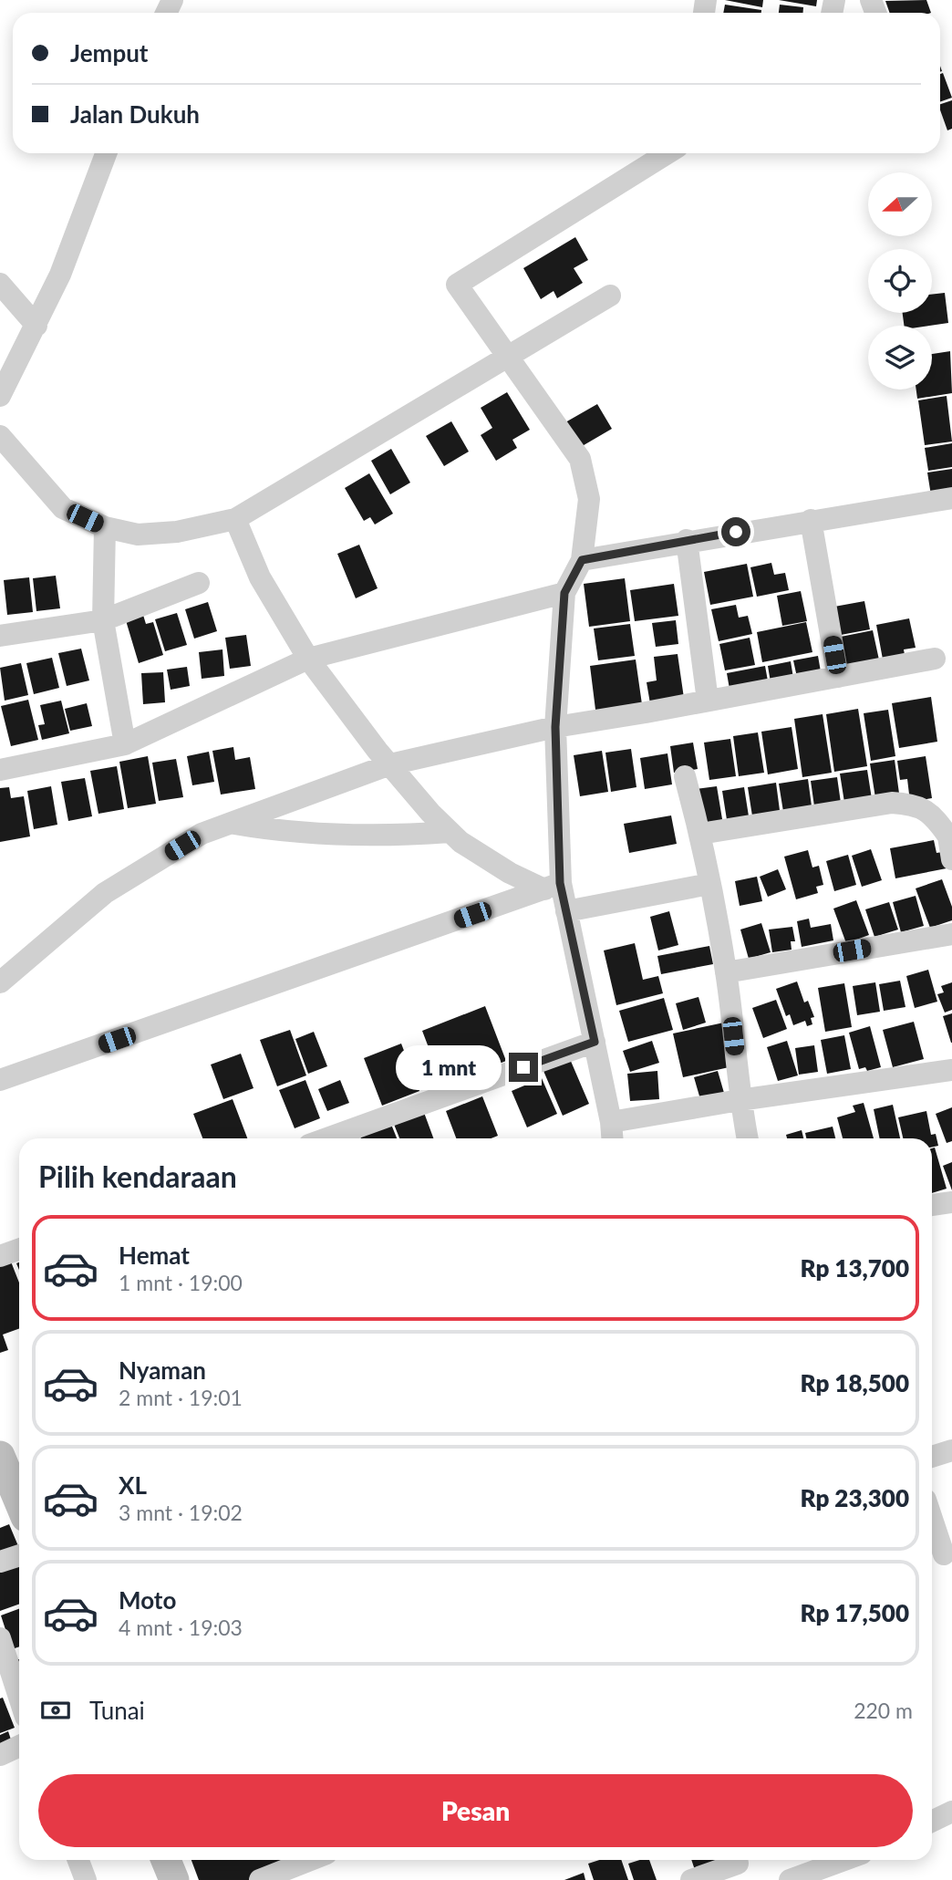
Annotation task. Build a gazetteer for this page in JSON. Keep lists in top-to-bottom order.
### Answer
{
  "north": "left",
  "page": {
    "banner": ["Jemput", "Jalan Dukuh"],
    "bubble": "1 mnt",
    "heading": "Pilih kendaraan",
    "list": [
      {
        "name": "Hemat",
        "note": "1 mnt · 19:00",
        "value": "Rp 13,700"
      },
      {
        "name": "Nyaman",
        "note": "2 mnt · 19:01",
        "value": "Rp 18,500"
      },
      {
        "name": "XL",
        "note": "3 mnt · 19:02",
        "value": "Rp 23,300"
      },
      {
        "name": "Moto",
        "note": "4 mnt · 19:03",
        "value": "Rp 17,500"
      }
    ],
    "pay": ["Tunai", "220 m"],
    "buttons": "Pesan"
  }
}
